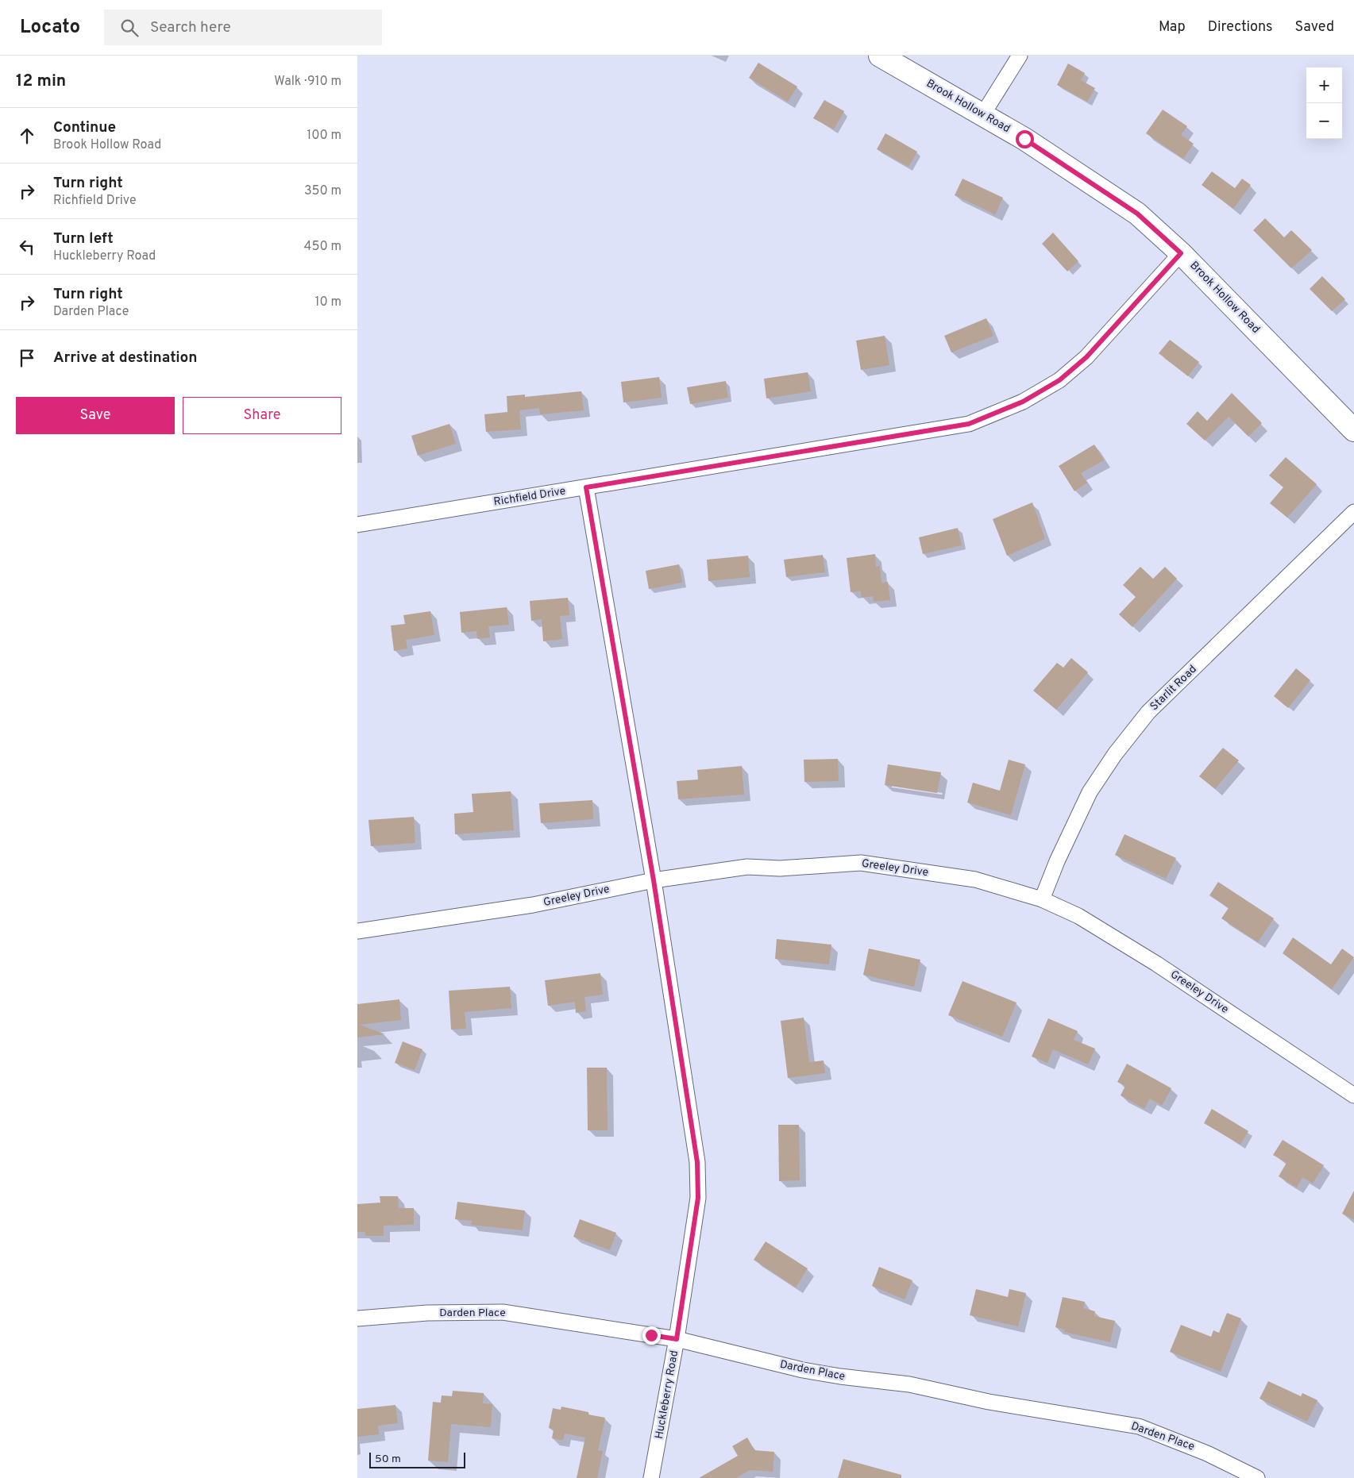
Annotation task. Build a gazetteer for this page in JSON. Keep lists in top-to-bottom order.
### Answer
{
  "streets": {
    "street": [
      "Brook Hollow Road",
      "Richfield Drive",
      "Starlit Road",
      "Greeley Drive",
      "Darden Place",
      "Huckleberry Road"
    ]
  },
  "crossings": [
    ["Brook Hollow Road", "Richfield Drive"],
    ["Richfield Drive", "Huckleberry Road"],
    ["Starlit Road", "Greeley Drive"],
    ["Greeley Drive", "Huckleberry Road"],
    ["Darden Place", "Huckleberry Road"]
  ],
  "scale_bar": "50 m",
  "page": {
    "header": "Locato",
    "search": "Search here",
    "nav": ["Map", "Directions", "Saved"],
    "heading": ["12 min", "Walk · 910 m"],
    "map_buttons": ["+", "−"],
    "list": [
      ["Continue", "Brook Hollow Road", "100 m"],
      ["Turn right", "Richfield Drive", "350 m"],
      ["Turn left", "Huckleberry Road", "450 m"],
      ["Turn right", "Darden Place", "10 m"],
      "Arrive at destination"
    ],
    "buttons": ["Save", "Share"],
    "scale": "50 m"
  }
}
